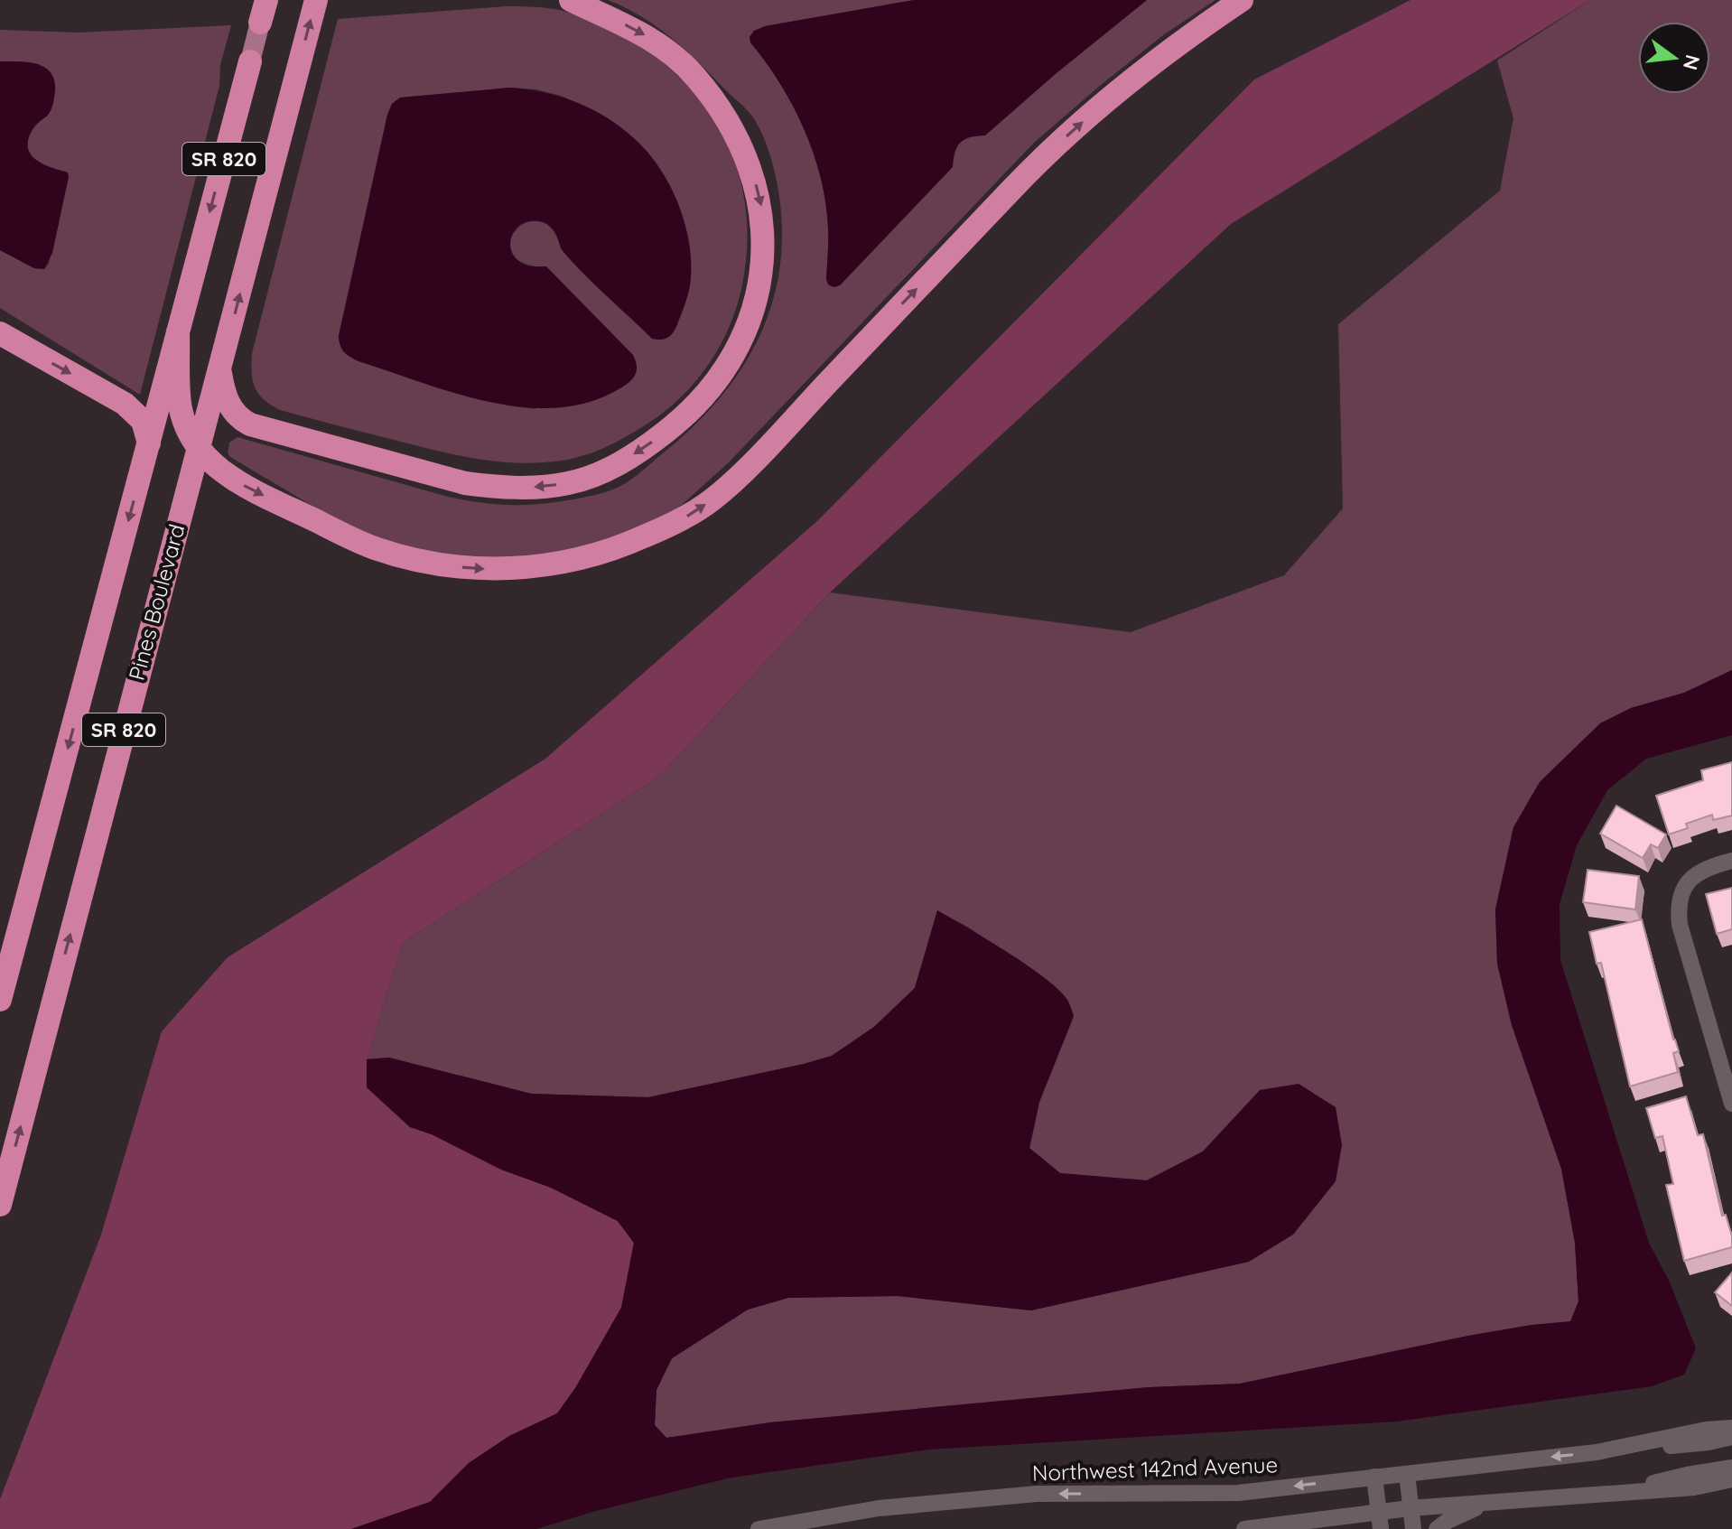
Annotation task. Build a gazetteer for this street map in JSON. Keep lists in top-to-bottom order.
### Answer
{
  "streets": {
    "highway": ["SR 820", "Pines Boulevard"],
    "street": ["Northwest 142nd Avenue"]
  },
  "north": "right"
}
